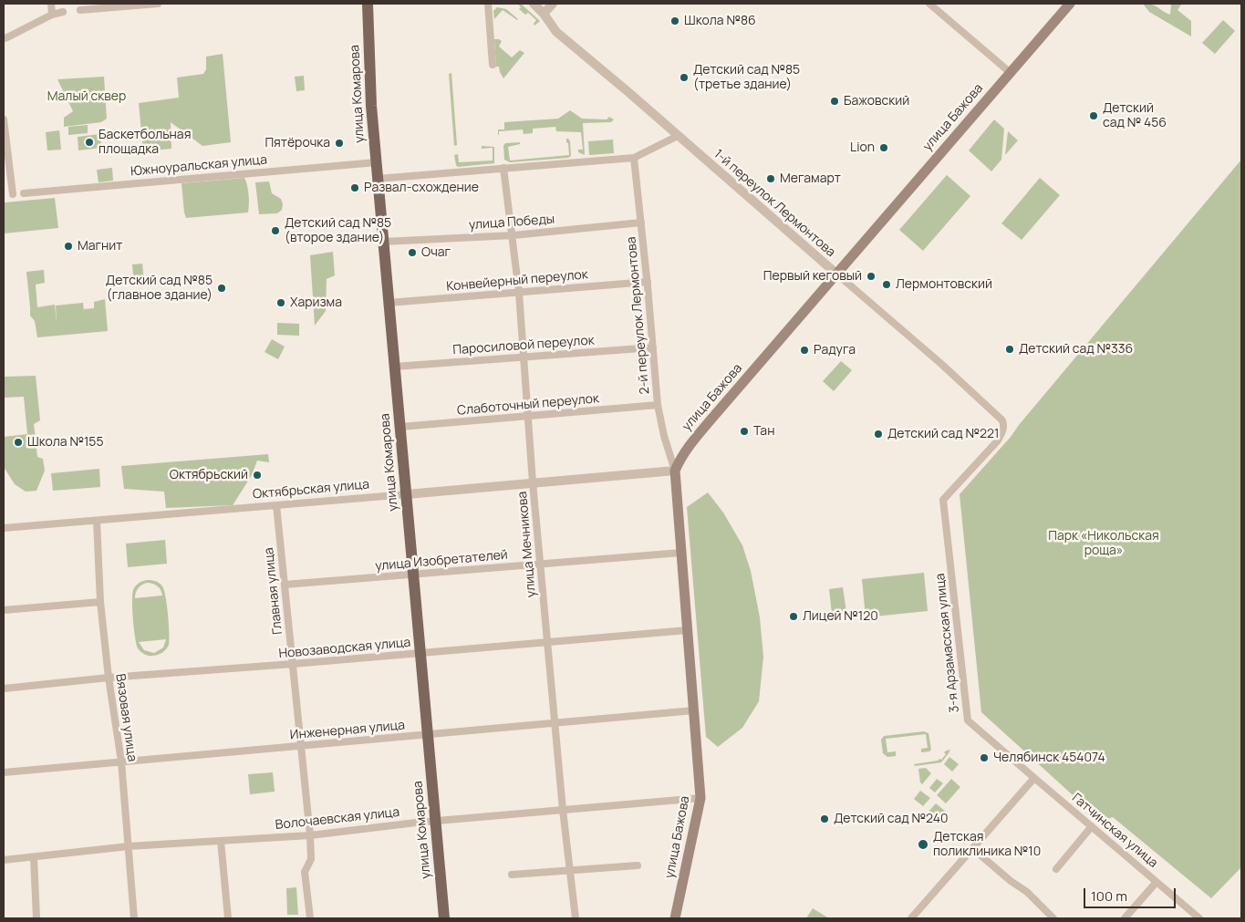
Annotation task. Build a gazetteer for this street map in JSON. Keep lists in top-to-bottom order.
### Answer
{
  "streets": {
    "main road": ["улица Комарова", "улица Бажова"],
    "street": [
      "Южноуральская улица",
      "1-й переулок Лермонтова",
      "улица Победы",
      "Конвейерный переулок",
      "2-й переулок Лермонтова",
      "Паросиловой переулок",
      "Слаботочный переулок",
      "Октябрьская улица",
      "улица Мечникова",
      "улица Изобретателей",
      "Главная улица",
      "3-я Арзамасская улица",
      "Новозаводская улица",
      "Вязовая улица",
      "Инженерная улица",
      "Волочаевская улица",
      "Гатчинская улица"
    ]
  },
  "crossings": [
    ["улица Комарова", "Южноуральская улица"],
    ["улица Комарова", "улица Победы"],
    ["улица Комарова", "Конвейерный переулок"],
    ["улица Комарова", "Паросиловой переулок"],
    ["улица Комарова", "Слаботочный переулок"],
    ["улица Комарова", "Октябрьская улица"],
    ["улица Комарова", "улица Изобретателей"],
    ["улица Комарова", "Новозаводская улица"],
    ["улица Комарова", "Инженерная улица"],
    ["улица Комарова", "Волочаевская улица"],
    ["улица Бажова", "1-й переулок Лермонтова"],
    ["улица Бажова", "2-й переулок Лермонтова"],
    ["улица Бажова", "Октябрьская улица"],
    ["улица Бажова", "улица Изобретателей"],
    ["улица Бажова", "Новозаводская улица"],
    ["улица Бажова", "Инженерная улица"],
    ["улица Бажова", "Волочаевская улица"],
    ["1-й переулок Лермонтова", "3-я Арзамасская улица"],
    ["улица Победы", "2-й переулок Лермонтова"],
    ["улица Победы", "улица Мечникова"],
    ["Конвейерный переулок", "2-й переулок Лермонтова"],
    ["Конвейерный переулок", "улица Мечникова"],
    ["2-й переулок Лермонтова", "Паросиловой переулок"],
    ["2-й переулок Лермонтова", "Слаботочный переулок"],
    ["2-й переулок Лермонтова", "Октябрьская улица"],
    ["Паросиловой переулок", "улица Мечникова"],
    ["Слаботочный переулок", "улица Мечникова"],
    ["Октябрьская улица", "улица Мечникова"],
    ["Октябрьская улица", "Главная улица"],
    ["Октябрьская улица", "Вязовая улица"],
    ["улица Мечникова", "улица Изобретателей"],
    ["улица Мечникова", "Новозаводская улица"],
    ["улица Мечникова", "Инженерная улица"],
    ["улица Мечникова", "Волочаевская улица"],
    ["улица Изобретателей", "Главная улица"],
    ["Главная улица", "Новозаводская улица"],
    ["Главная улица", "Инженерная улица"],
    ["Главная улица", "Волочаевская улица"],
    ["3-я Арзамасская улица", "Гатчинская улица"],
    ["Новозаводская улица", "Вязовая улица"],
    ["Вязовая улица", "Инженерная улица"],
    ["Вязовая улица", "Волочаевская улица"]
  ],
  "parks": ["Малый сквер", "Парк «Никольская роща»"],
  "places": [
    "Школа №86",
    "Детский сад №85 (третье здание)",
    "Бажовский",
    "Детский сад № 456",
    "Баскетбольная площадка",
    "Пятёрочка",
    "Lion",
    "Мегамарт",
    "Развал-схождение",
    "Детский сад №85 (второе здание)",
    "Магнит",
    "Очаг",
    "Первый кеговый",
    "Лермонтовский",
    "Детский сад №85 (главное здание)",
    "Харизма",
    "Детский сад №336",
    "Радуга",
    "Тан",
    "Детский сад №221",
    "Школа №155",
    "Октябрьский",
    "Лицей №120",
    "Челябинск 454074",
    "Детский сад №240",
    "Детская поликлиника №10"
  ],
  "scale_bar": "100 m"
}
